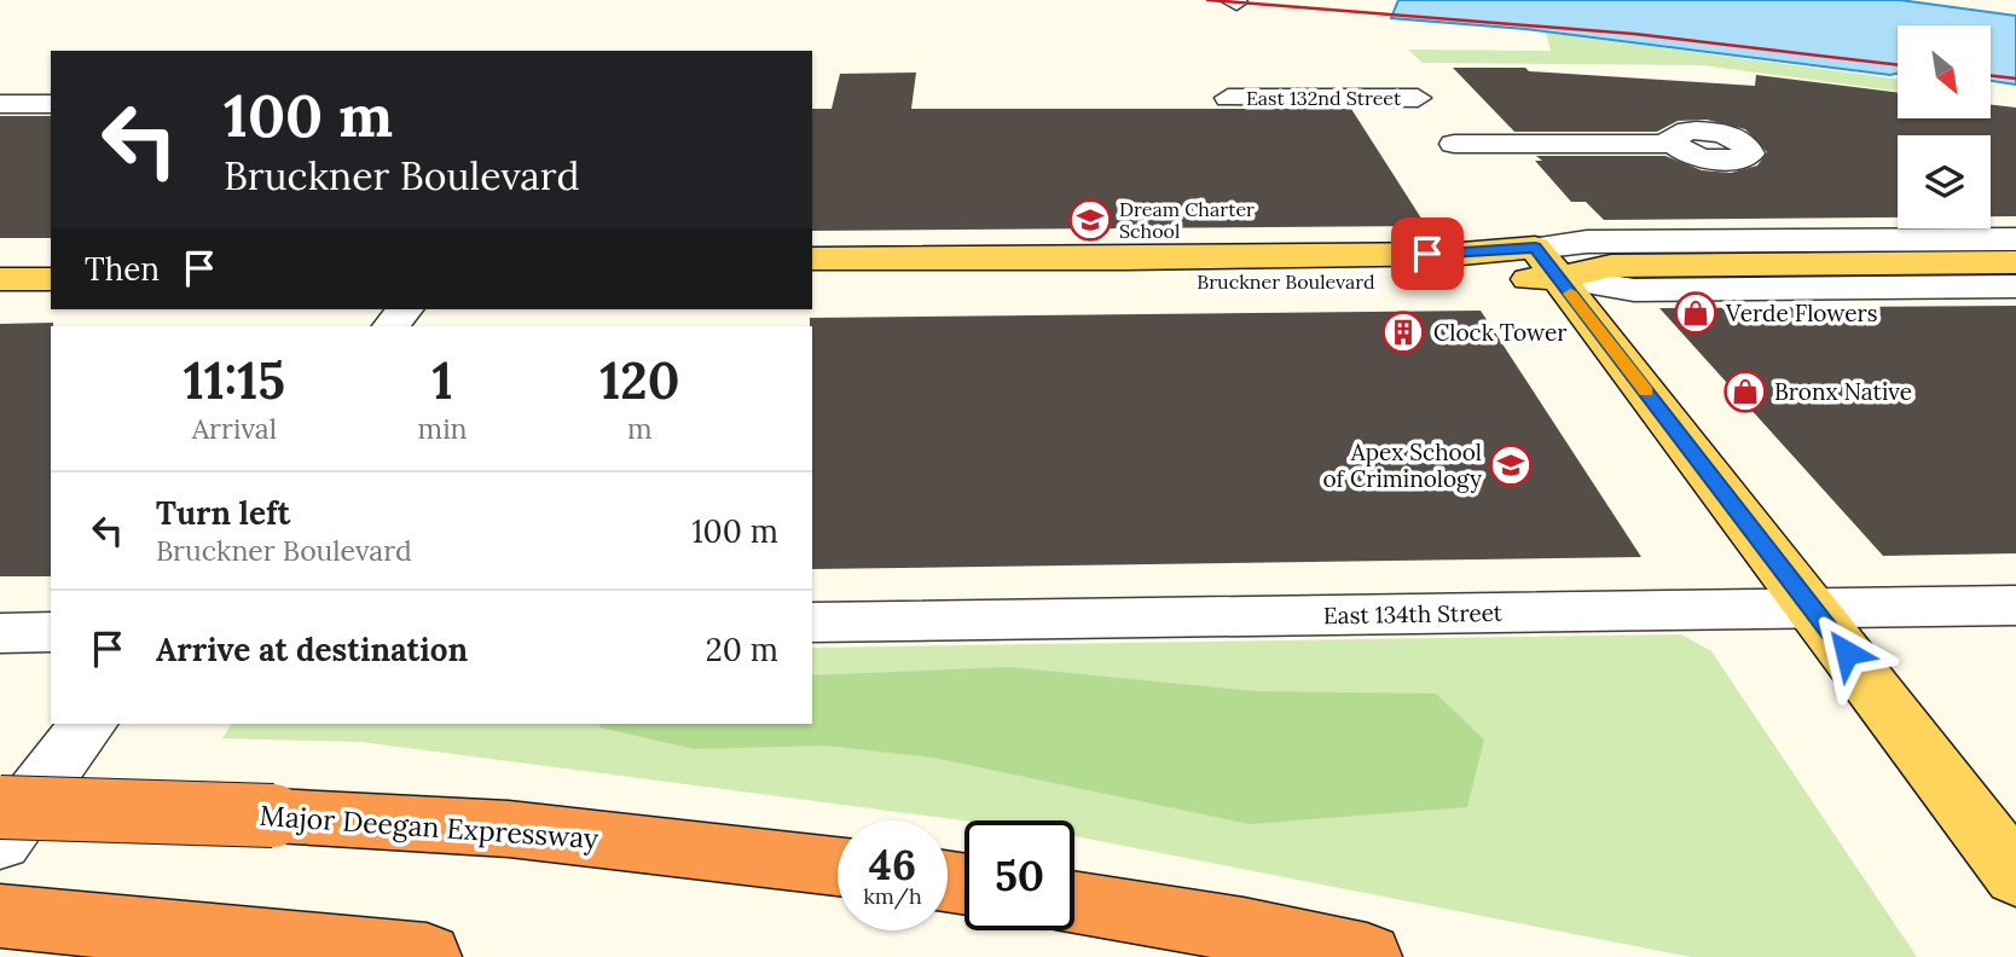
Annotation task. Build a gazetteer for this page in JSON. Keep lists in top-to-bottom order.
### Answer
{
  "streets": {
    "highway": ["Major Deegan Expressway"],
    "main road": ["Bruckner Boulevard"],
    "street": ["East 132nd Street", "East 134th Street"]
  },
  "places": {
    "school or university": ["Dream Charter School", "Apex School of Criminology"],
    "shop": ["Verde Flowers", "Bronx Native"],
    "building": ["Clock Tower"]
  },
  "north": "bottom right",
  "page": {
    "turn": ["100 m", "Bruckner Boulevard"],
    "then": "Then",
    "eta": [
      "11:15",
      "Arrival",
      "1",
      "min",
      "120",
      "m"
    ],
    "list": [
      {
        "name": "Turn left",
        "note": "Bruckner Boulevard",
        "value": "100 m"
      },
      {
        "name": "Arrive at destination",
        "value": "20 m"
      }
    ],
    "speed": "46 km/h",
    "limit": "50"
  }
}
